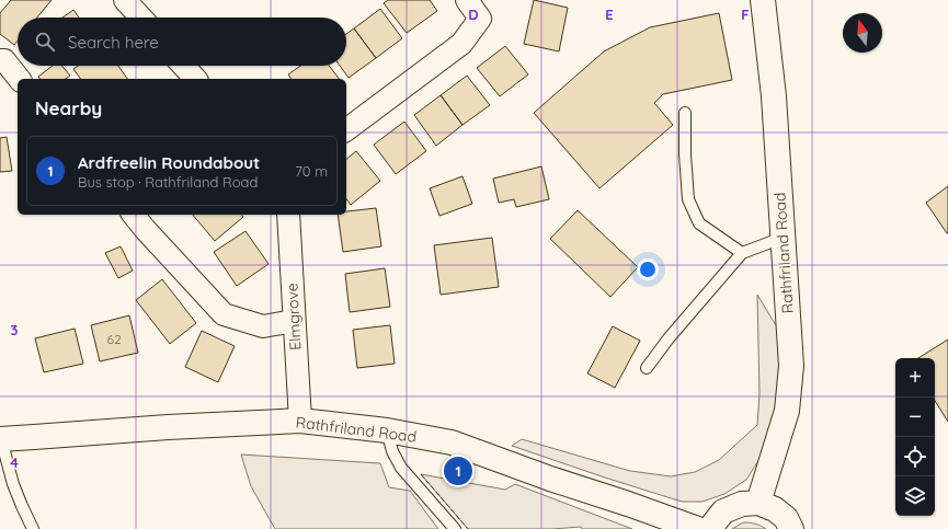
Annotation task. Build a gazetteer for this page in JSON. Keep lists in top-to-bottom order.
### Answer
{
  "streets": {
    "main road": ["Rathfriland Road"],
    "street": ["Elmgrove"]
  },
  "crossings": [
    ["Rathfriland Road", "Elmgrove"]
  ],
  "house_numbers": ["62"],
  "north": "top",
  "page": {
    "search": "Search here",
    "heading": "Nearby",
    "list": [
      {
        "mark": "1",
        "name": "Ardfreelin Roundabout",
        "note": "Bus stop · Rathfriland Road",
        "value": "70 m"
      }
    ],
    "map_buttons": ["+", "−"],
    "pins": "1"
  },
  "grid": {
    "columns": ["D", "E", "F"],
    "rows": ["3", "4"]
  }
}
